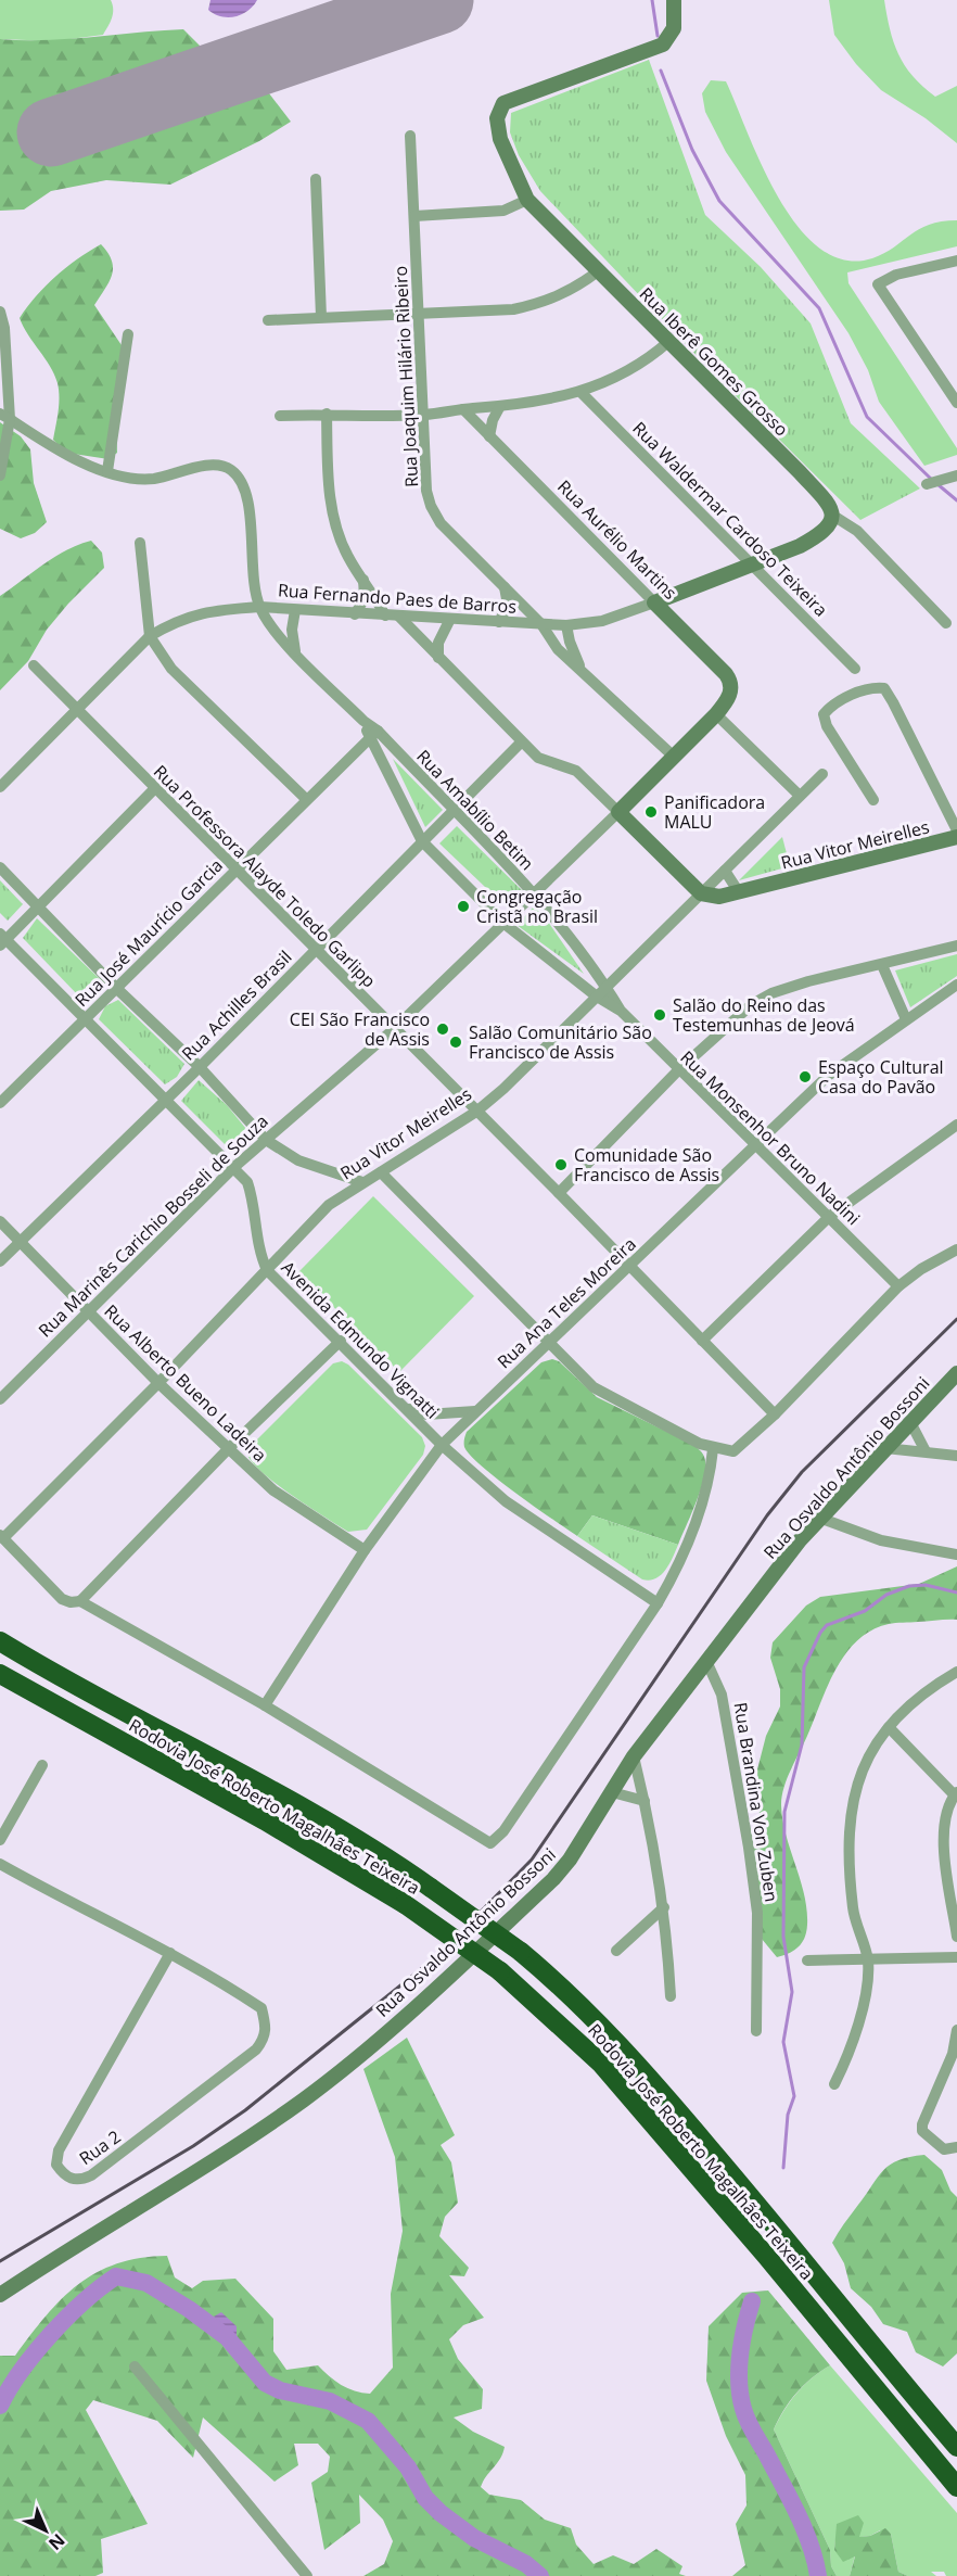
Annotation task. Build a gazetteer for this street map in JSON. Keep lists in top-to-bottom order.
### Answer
{
  "streets": {
    "highway": ["Rodovia José Roberto Magalhães Teixeira"],
    "street": [
      "Rua Iberê Gomes Grosso",
      "Rua Joaquim Hilário Ribeiro",
      "Rua Waldermar Cardoso Teixeira",
      "Rua Aurélio Martins",
      "Rua Fernando Paes de Barros",
      "Rua Amabílio Betim",
      "Rua Vitor Meirelles",
      "Rua Professora Alayde Toledo Garlipp",
      "Rua José Maurício Garcia",
      "Rua Achilles Brasil",
      "Rua Monsenhor Bruno Nadini",
      "Rua Marinês Carichio Bosseli de Souza",
      "Rua Ana Teles Moreira",
      "Avenida Edmundo Vignatti",
      "Rua Alberto Bueno Ladeira",
      "Rua Osvaldo Antônio Bossoni",
      "Rua Brandina Von Zuben",
      "Rua 2"
    ]
  },
  "crossings": [
    ["Rua Iberê Gomes Grosso", "Rua Fernando Paes de Barros"],
    ["Rua Joaquim Hilário Ribeiro", "Rua Fernando Paes de Barros"],
    ["Rua Joaquim Hilário Ribeiro", "Rua Marinês Carichio Bosseli de Souza"],
    ["Rua Waldermar Cardoso Teixeira", "Rua Fernando Paes de Barros"],
    ["Rua Aurélio Martins", "Rua Fernando Paes de Barros"],
    ["Rua Aurélio Martins", "Rua Marinês Carichio Bosseli de Souza"],
    ["Rua Fernando Paes de Barros", "Rua Amabílio Betim"],
    ["Rua Fernando Paes de Barros", "Rua Professora Alayde Toledo Garlipp"],
    ["Rua Amabílio Betim", "Rua Vitor Meirelles"],
    ["Rua Amabílio Betim", "Rua José Maurício Garcia"],
    ["Rua Amabílio Betim", "Rua Achilles Brasil"],
    ["Rua Amabílio Betim", "Rua Monsenhor Bruno Nadini"],
    ["Rua Amabílio Betim", "Rua Marinês Carichio Bosseli de Souza"],
    ["Rua Vitor Meirelles", "Rua Professora Alayde Toledo Garlipp"],
    ["Rua Vitor Meirelles", "Rua Monsenhor Bruno Nadini"],
    ["Rua Vitor Meirelles", "Avenida Edmundo Vignatti"],
    ["Rua Vitor Meirelles", "Rua Alberto Bueno Ladeira"],
    ["Rua Professora Alayde Toledo Garlipp", "Rua José Maurício Garcia"],
    ["Rua Professora Alayde Toledo Garlipp", "Rua Achilles Brasil"],
    ["Rua Professora Alayde Toledo Garlipp", "Rua Marinês Carichio Bosseli de Souza"],
    ["Rua Professora Alayde Toledo Garlipp", "Rua Ana Teles Moreira"],
    ["Rua José Maurício Garcia", "Rua Monsenhor Bruno Nadini"],
    ["Rua José Maurício Garcia", "Avenida Edmundo Vignatti"],
    ["Rua Achilles Brasil", "Rua Monsenhor Bruno Nadini"],
    ["Rua Achilles Brasil", "Avenida Edmundo Vignatti"],
    ["Rua Achilles Brasil", "Rua Alberto Bueno Ladeira"],
    ["Rua Monsenhor Bruno Nadini", "Rua Marinês Carichio Bosseli de Souza"],
    ["Rua Monsenhor Bruno Nadini", "Rua Ana Teles Moreira"],
    ["Rua Marinês Carichio Bosseli de Souza", "Avenida Edmundo Vignatti"],
    ["Rua Marinês Carichio Bosseli de Souza", "Rua Alberto Bueno Ladeira"],
    ["Rua Ana Teles Moreira", "Avenida Edmundo Vignatti"],
    ["Rua Ana Teles Moreira", "Rua Alberto Bueno Ladeira"],
    ["Rua Osvaldo Antônio Bossoni", "Rua Brandina Von Zuben"]
  ],
  "places": [
    "Panificadora MALU",
    "Congregação Cristã no Brasil",
    "Salão do Reino das Testemunhas de Jeová",
    "CEI São Francisco de Assis",
    "Salão Comunitário São Francisco de Assis",
    "Espaço Cultural Casa do Pavão",
    "Comunidade São Francisco de Assis"
  ],
  "north": "bottom right"
}
